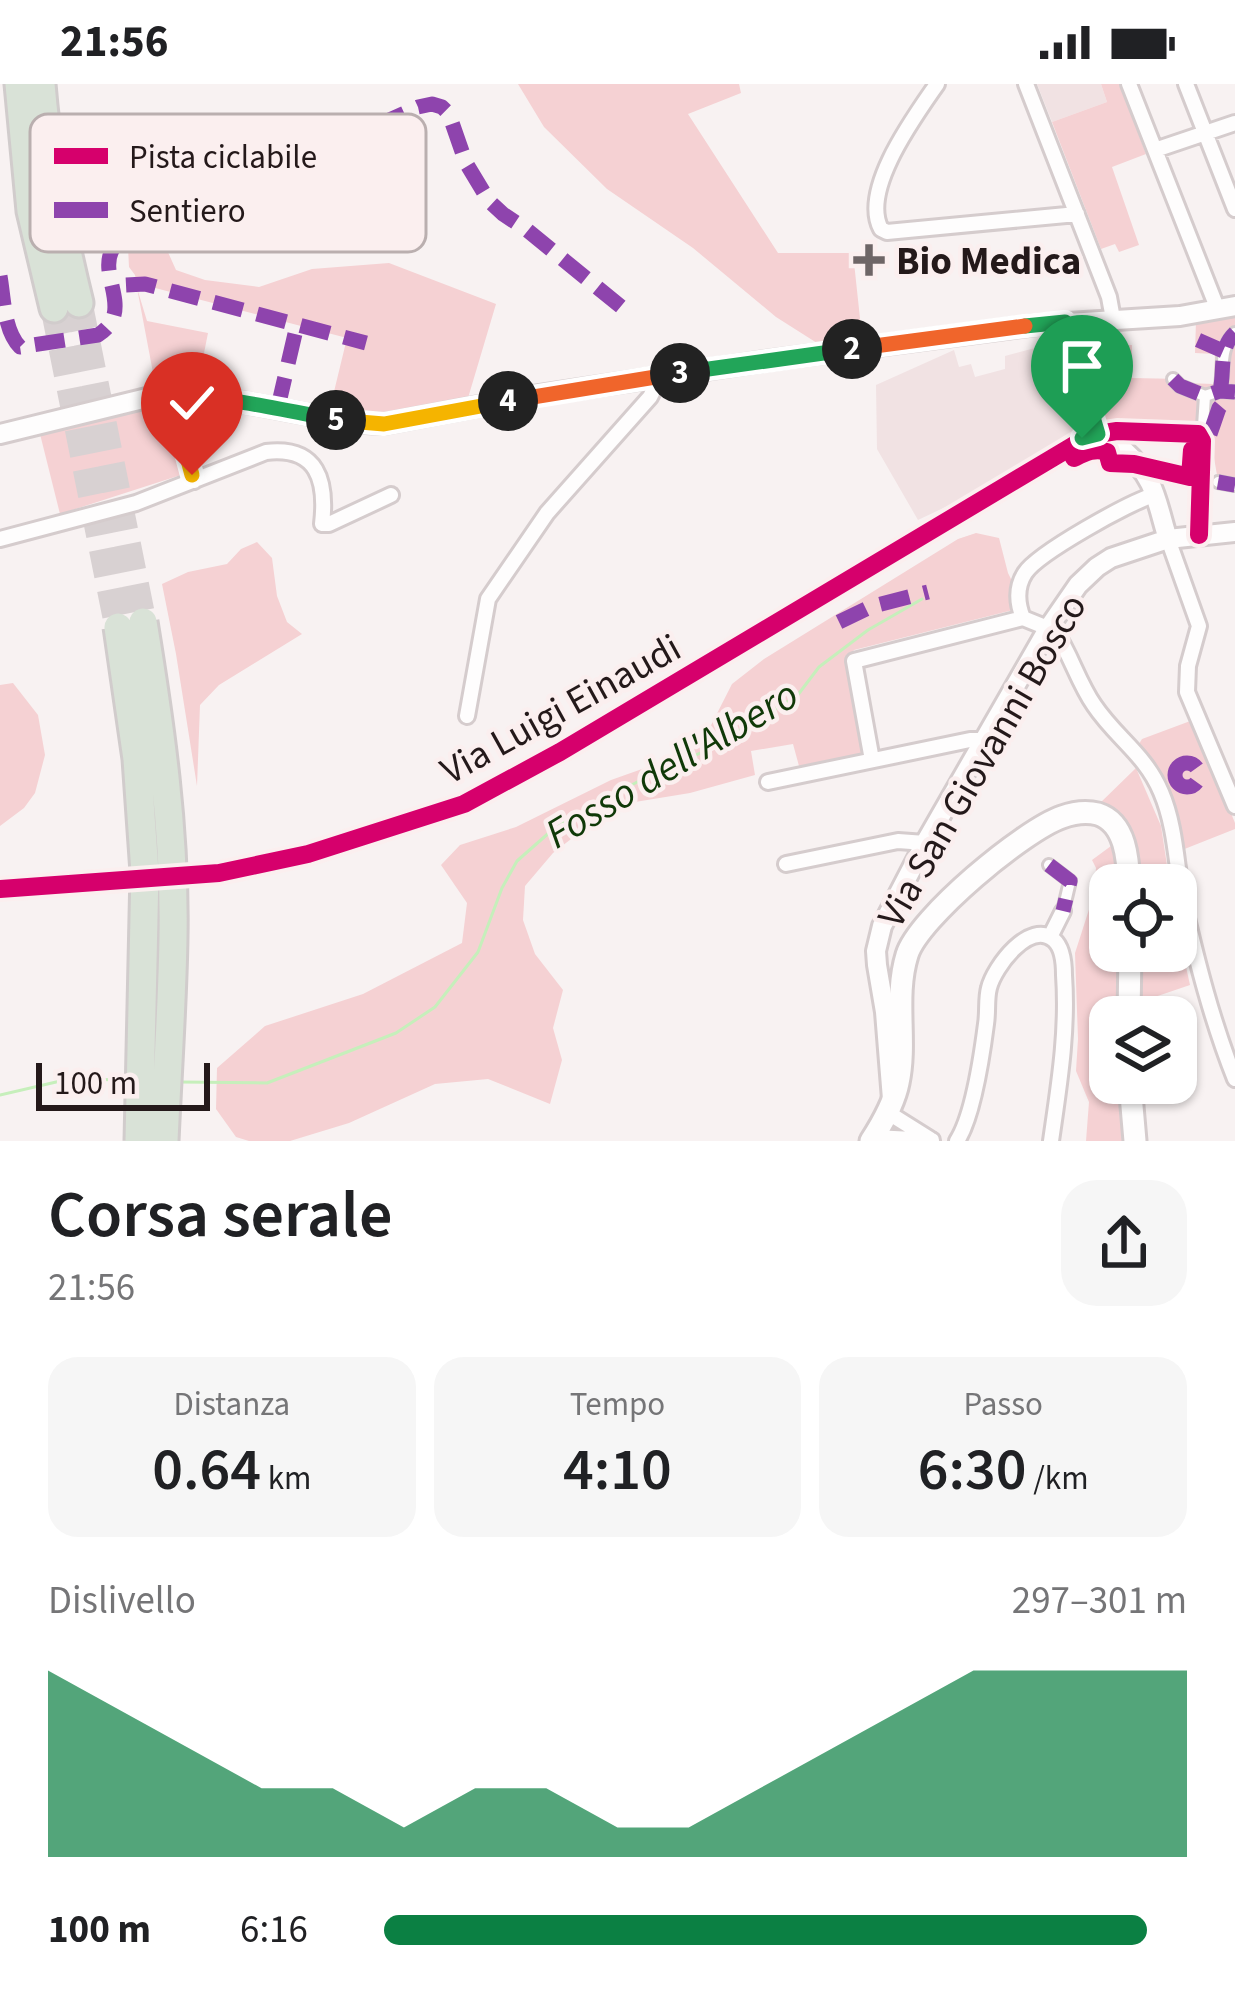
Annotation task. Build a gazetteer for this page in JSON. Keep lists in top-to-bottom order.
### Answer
{
  "streets": {
    "street": ["Via Luigi Einaudi", "Via San Giovanni Bosco"]
  },
  "water": ["Fosso dell'Albero"],
  "places": {
    "health": ["Bio Medica"]
  },
  "legend": ["Pista ciclabile", "Sentiero"],
  "scale_bar": "100 m",
  "page": {
    "status": "21:56",
    "pins": [
      "2",
      "3",
      "4",
      "5"
    ],
    "scale": "100 m",
    "heading": ["Corsa serale", "21:56"],
    "stats": [
      ["Distanza", "0.64 km"],
      ["Tempo", "4:10"],
      ["Passo", "6:30 /km"]
    ],
    "chart": ["Dislivello", "297–301 m"],
    "list": [
      {
        "name": "100 m",
        "note": "6:16"
      }
    ]
  }
}
